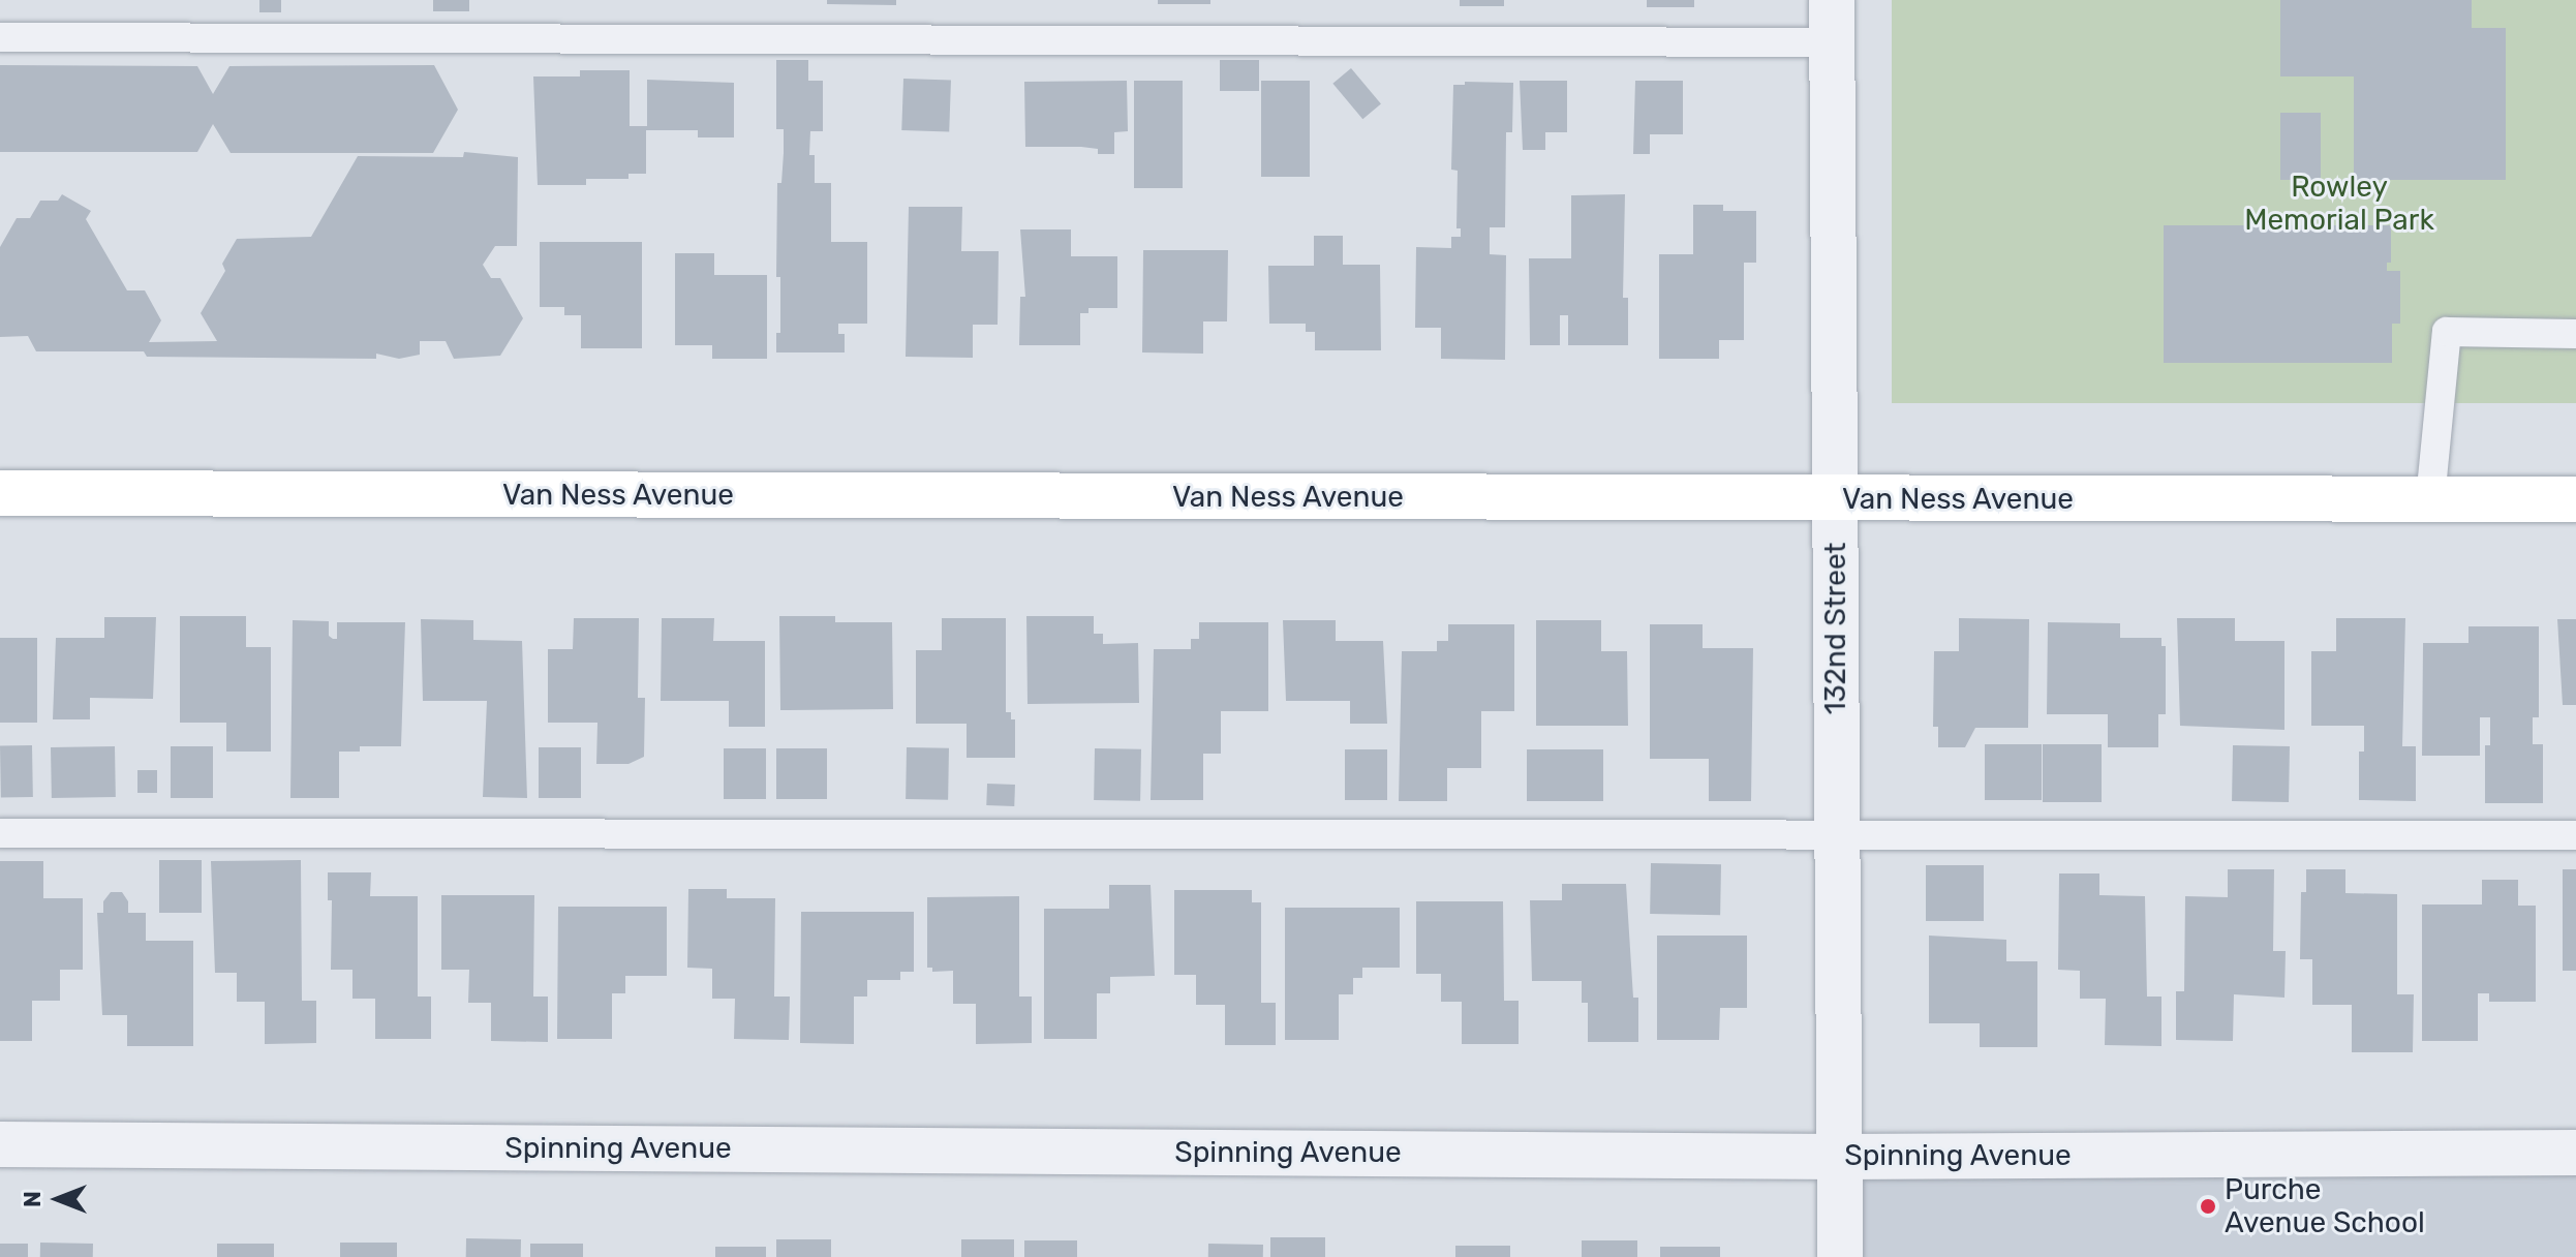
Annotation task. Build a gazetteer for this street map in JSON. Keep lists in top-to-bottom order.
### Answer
{
  "streets": {
    "main road": ["Van Ness Avenue"],
    "street": ["132nd Street", "Spinning Avenue"]
  },
  "crossings": [
    ["Van Ness Avenue", "132nd Street"],
    ["132nd Street", "Spinning Avenue"]
  ],
  "parks": ["Rowley Memorial Park"],
  "places": ["Purche Avenue School"],
  "north": "left"
}
